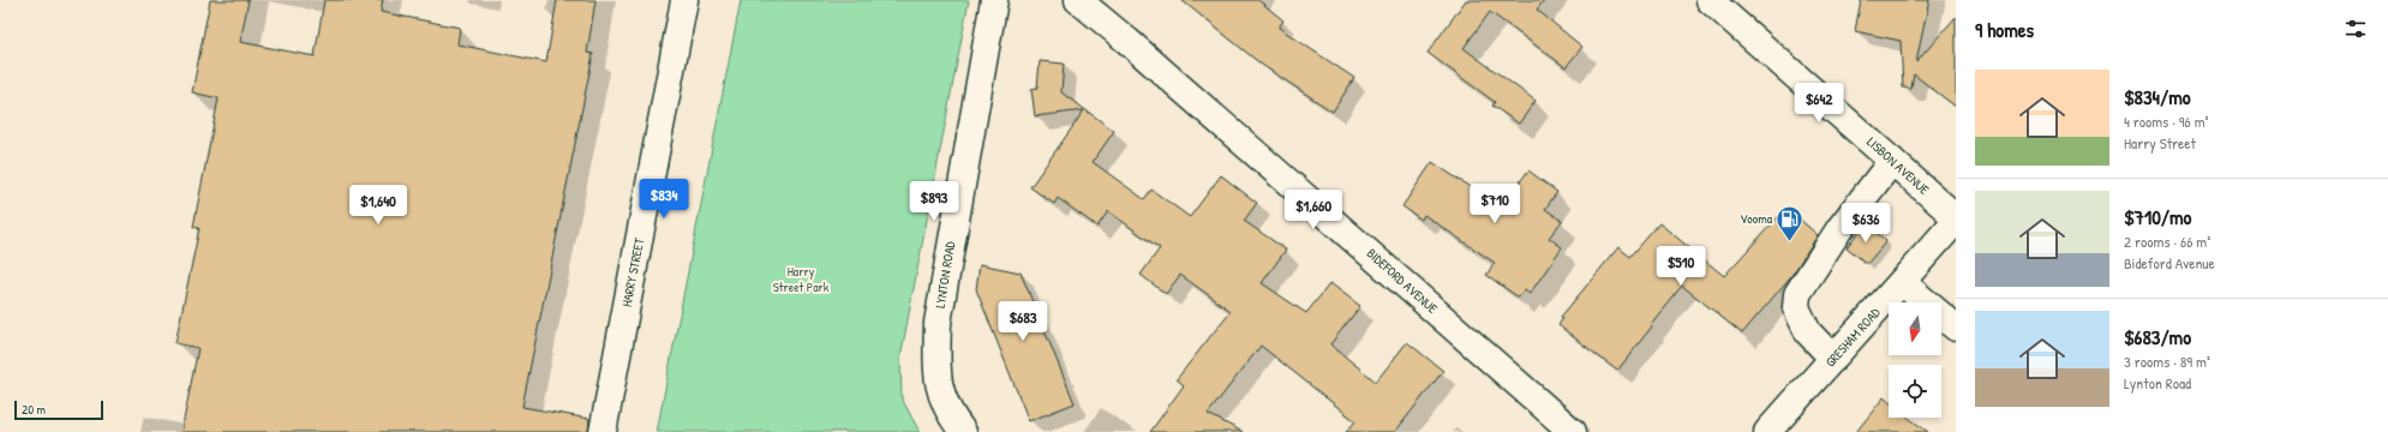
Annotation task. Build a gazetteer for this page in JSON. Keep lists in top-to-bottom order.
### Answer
{
  "streets": {
    "street": [
      "LISBON AVENUE",
      "HARRY STREET",
      "LYNTON ROAD",
      "BIDEFORD AVENUE",
      "GRESHAM ROAD"
    ]
  },
  "crossings": [
    ["LISBON AVENUE", "GRESHAM ROAD"]
  ],
  "parks": ["Harry Street Park"],
  "places": {
    "fuel station": ["Vooma"]
  },
  "scale_bar": "20 m",
  "north": "bottom",
  "page": {
    "heading": "9 homes",
    "list": [
      {
        "name": "$834/mo",
        "note": "4 rooms · 96 m² · Harry Street"
      },
      {
        "name": "$710/mo",
        "note": "2 rooms · 66 m² · Bideford Avenue"
      },
      {
        "name": "$683/mo",
        "note": "3 rooms · 89 m² · Lynton Road"
      }
    ],
    "price": [
      "$642",
      "$834",
      "$893",
      "$710",
      "$1,640",
      "$1,660",
      "$636",
      "$510",
      "$683"
    ],
    "scale": "20 m"
  }
}
